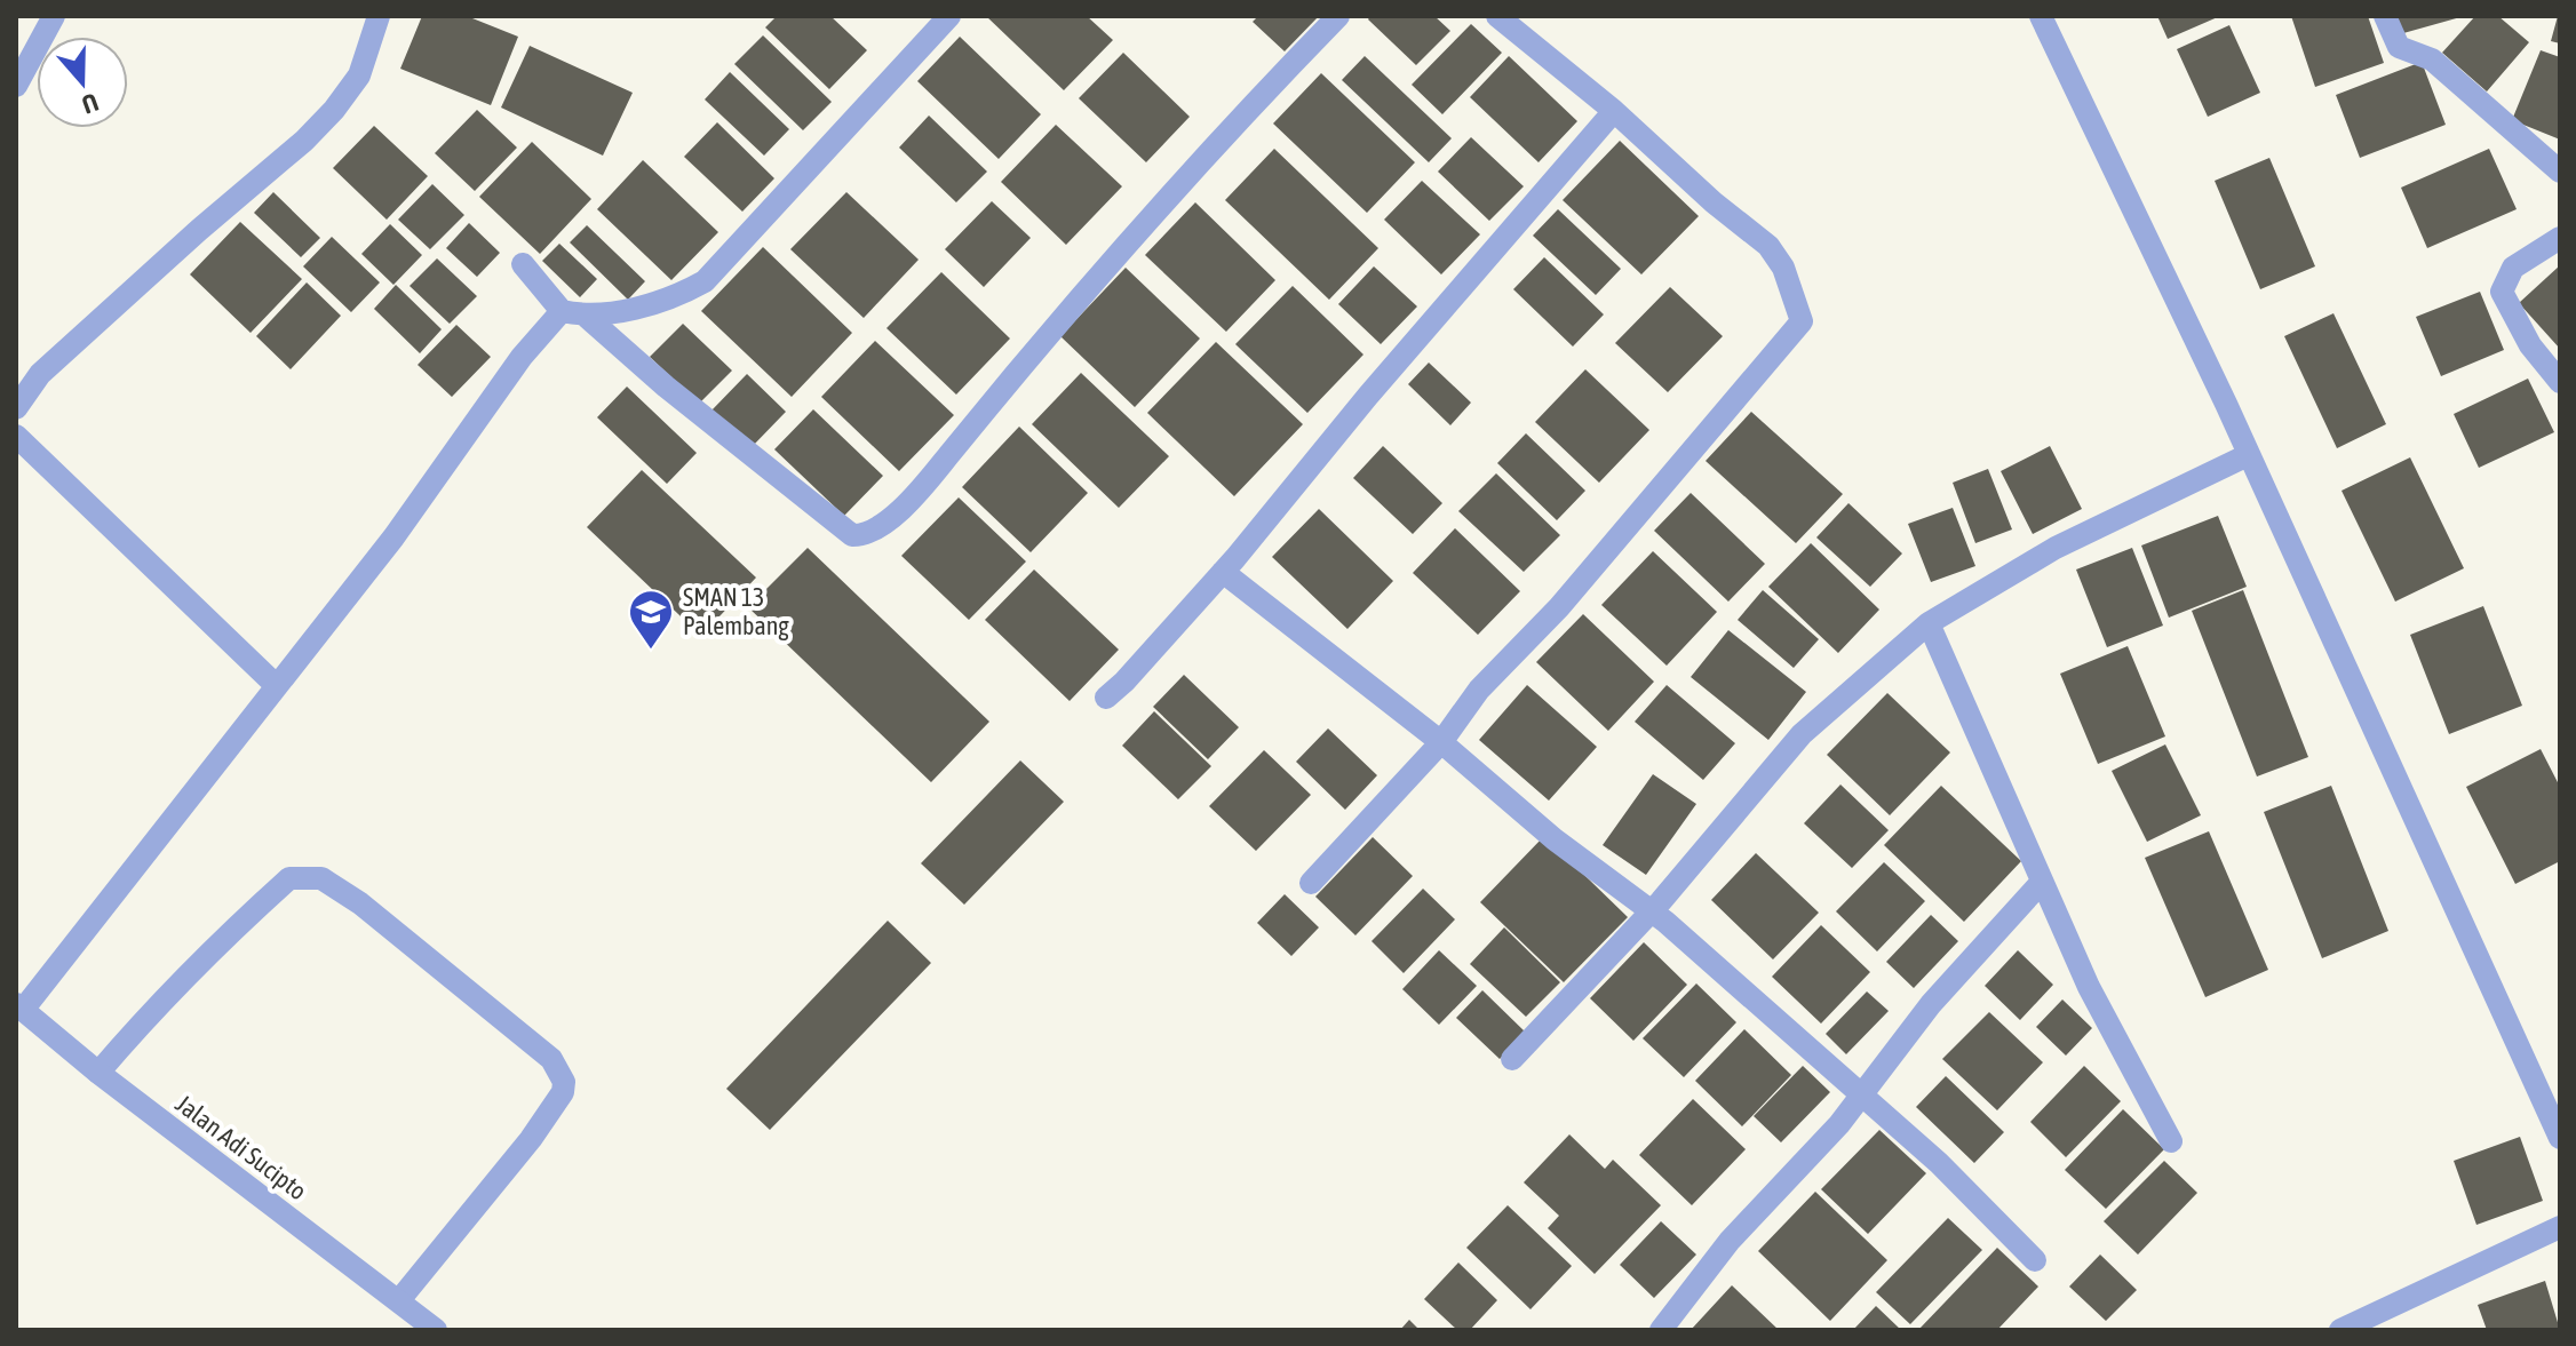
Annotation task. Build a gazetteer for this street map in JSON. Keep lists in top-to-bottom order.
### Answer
{
  "streets": {
    "street": ["Jalan Adi Sucipto"]
  },
  "places": {
    "school or university": ["SMAN 13 Palembang"]
  },
  "north": "bottom"
}
